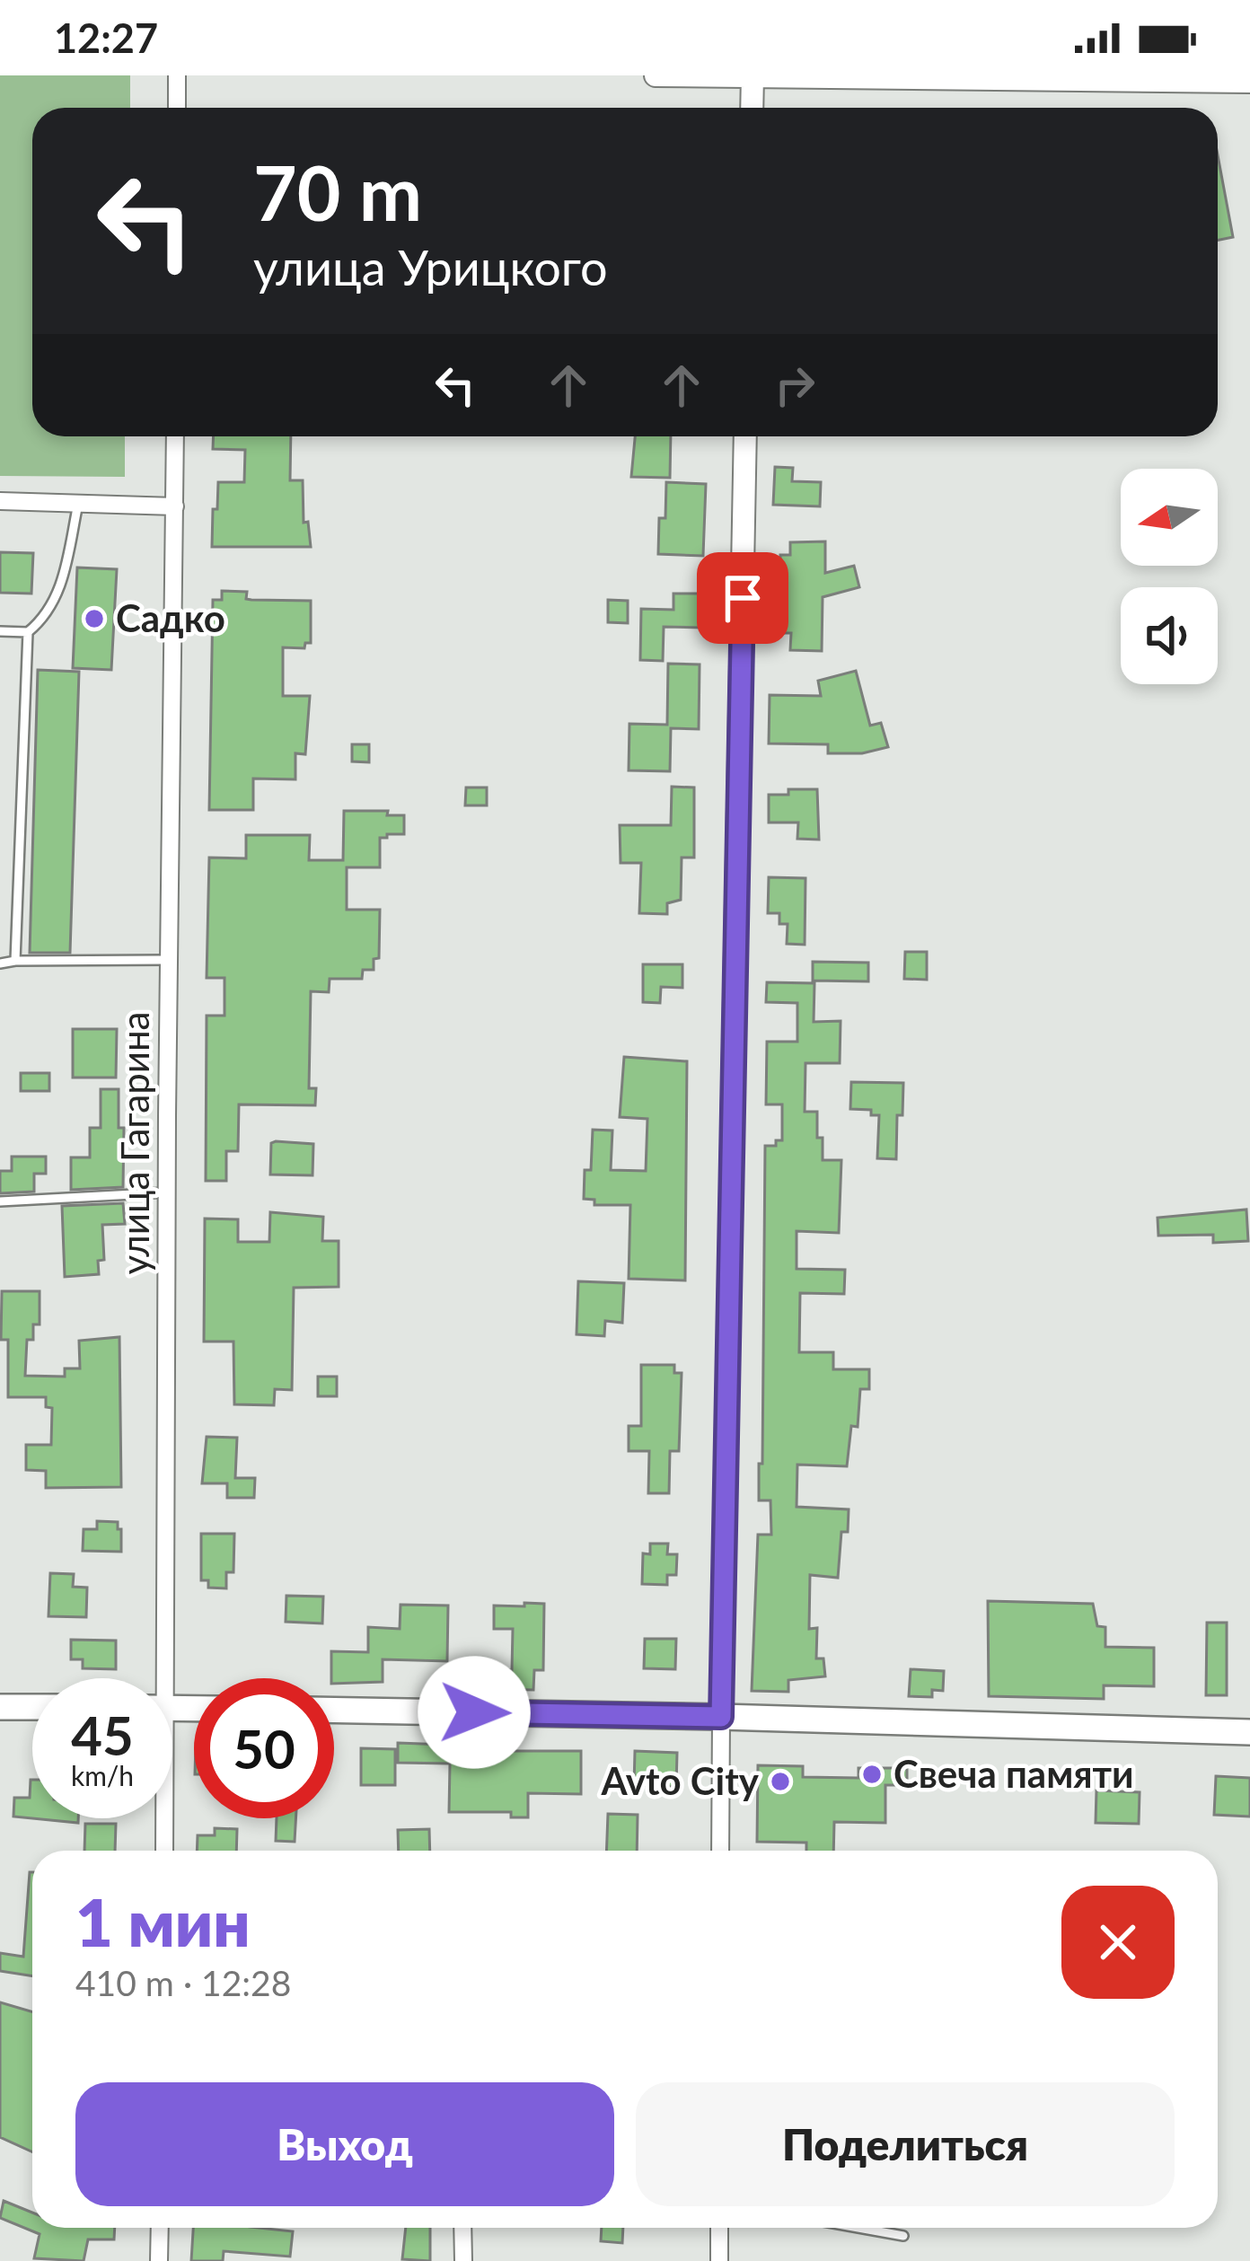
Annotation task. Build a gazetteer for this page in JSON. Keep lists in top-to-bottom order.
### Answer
{
  "streets": {
    "street": ["улица Гагарина"]
  },
  "places": ["Садко", "Свеча памяти", "Avto City"],
  "north": "left",
  "page": {
    "status": "12:27",
    "turn": ["70 m", "улица Урицкого"],
    "speed": "45 km/h",
    "limit": "50",
    "heading": ["1 мин", "410 m · 12:28"],
    "buttons": ["Выход", "Поделиться"]
  }
}
